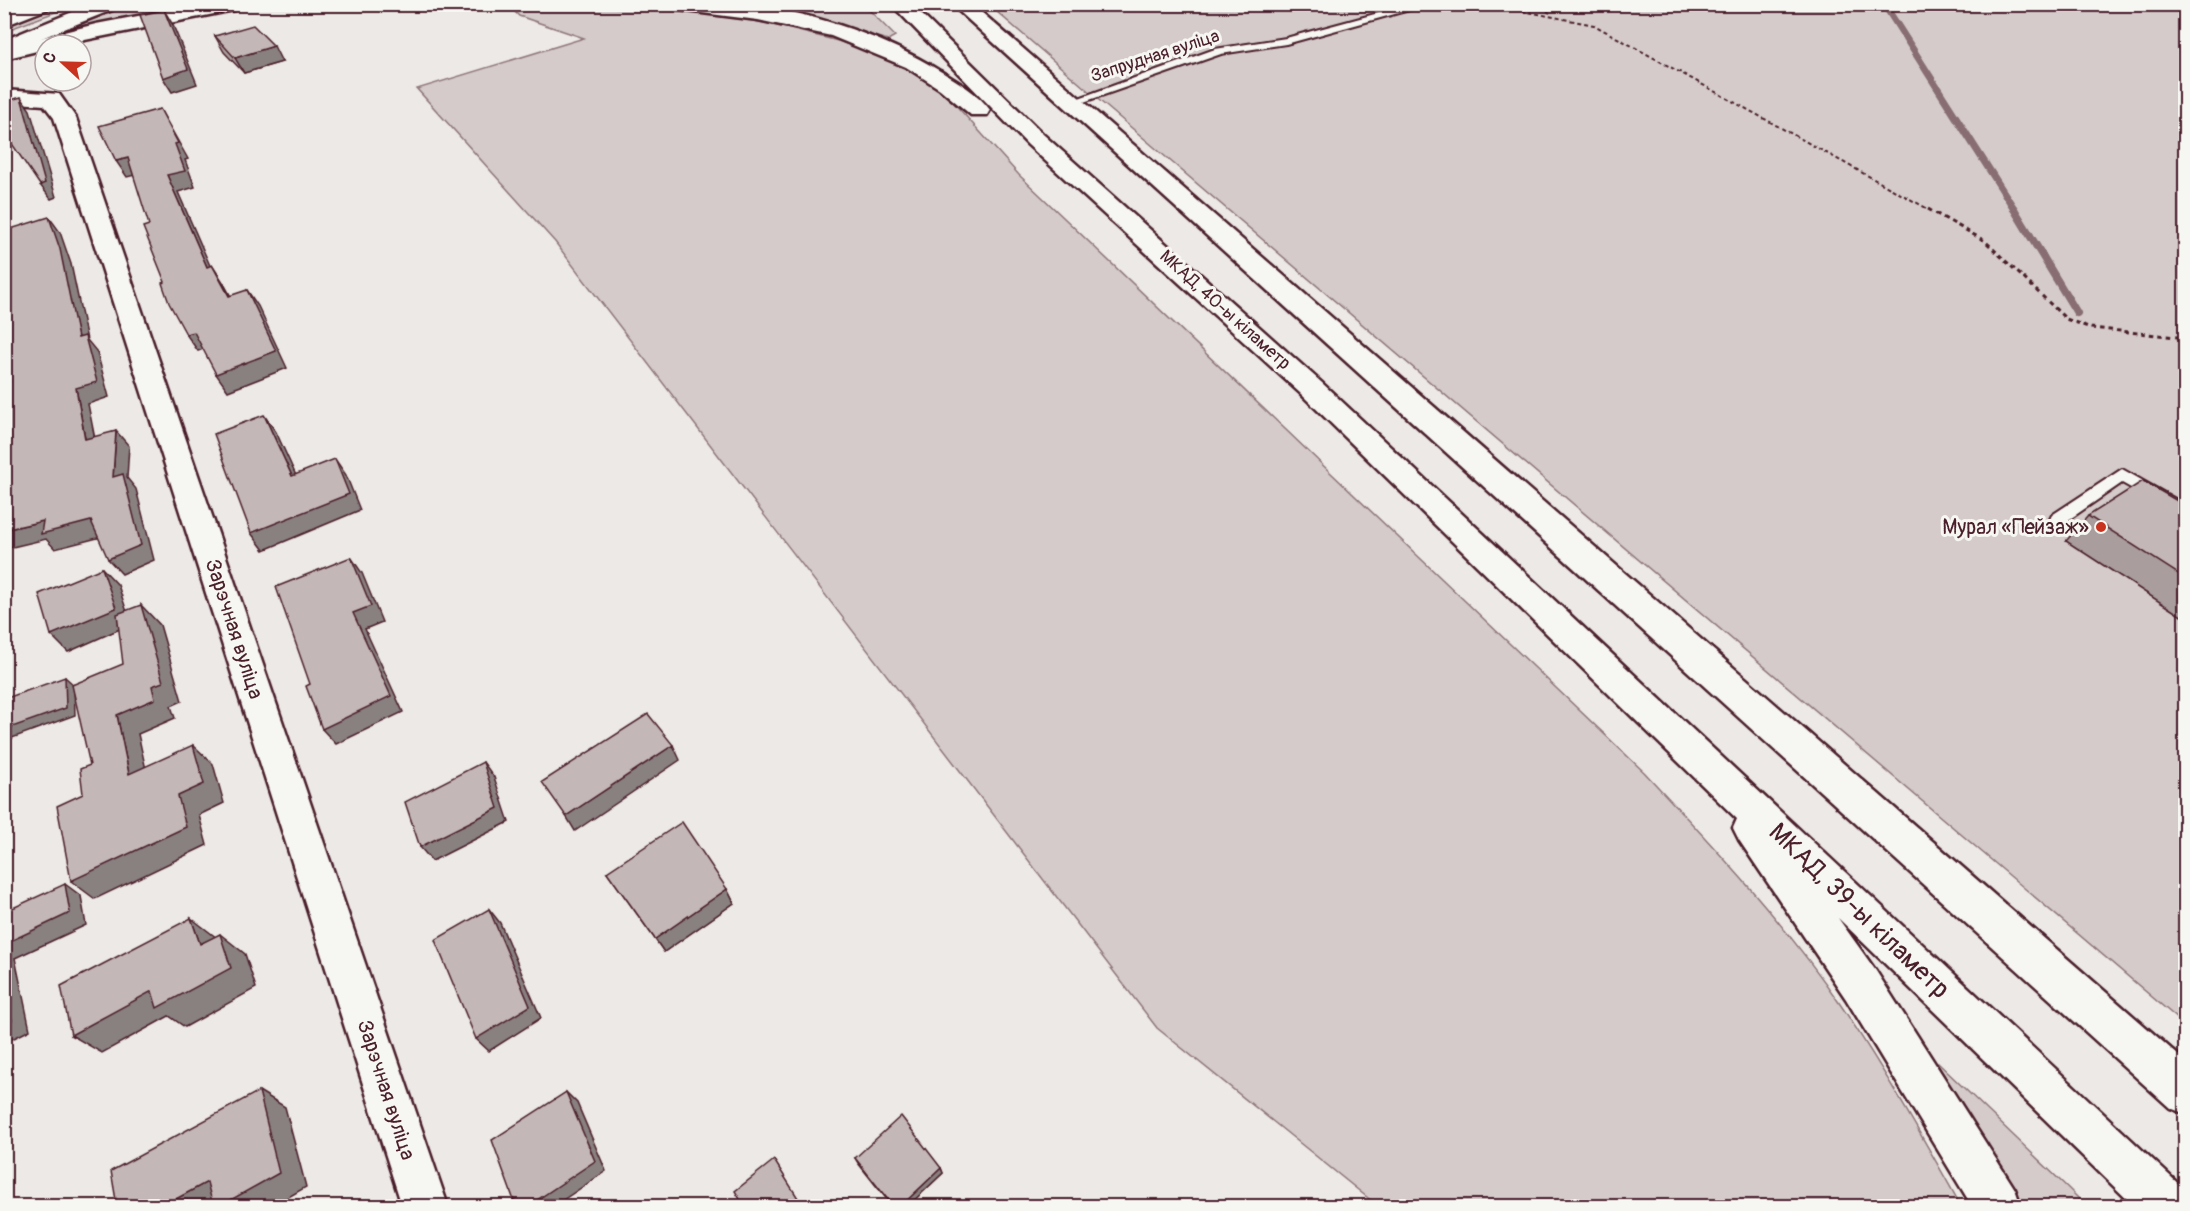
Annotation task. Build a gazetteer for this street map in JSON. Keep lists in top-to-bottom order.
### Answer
{
  "streets": {
    "main road": ["МКАД, 40-ы кіламетр", "Зарэчная вуліца", "МКАД, 39-ы кіламетр"],
    "lane": ["Запрудная вуліца"]
  },
  "crossings": [
    ["МКАД, 40-ы кіламетр", "МКАД, 39-ы кіламетр"]
  ],
  "places": ["Мурал «Пейзаж»"],
  "north": "left"
}
